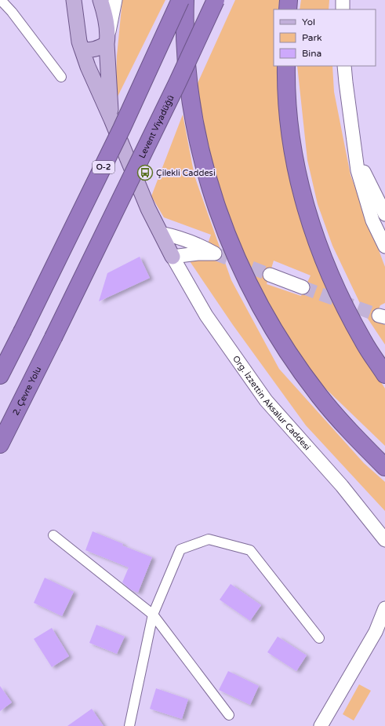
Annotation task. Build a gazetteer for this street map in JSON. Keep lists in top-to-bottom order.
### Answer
{
  "streets": {
    "highway": ["Levent Viyadüğü", "O-2", "2. Çevre Yolu"],
    "main road": ["Org. İzzettin Aksalur Caddesi"]
  },
  "crossings": [
    ["Levent Viyadüğü", "2. Çevre Yolu"]
  ],
  "places": {
    "bus stop": ["Çilekli Caddesi"]
  },
  "legend": ["Yol", "Park", "Bina"]
}
